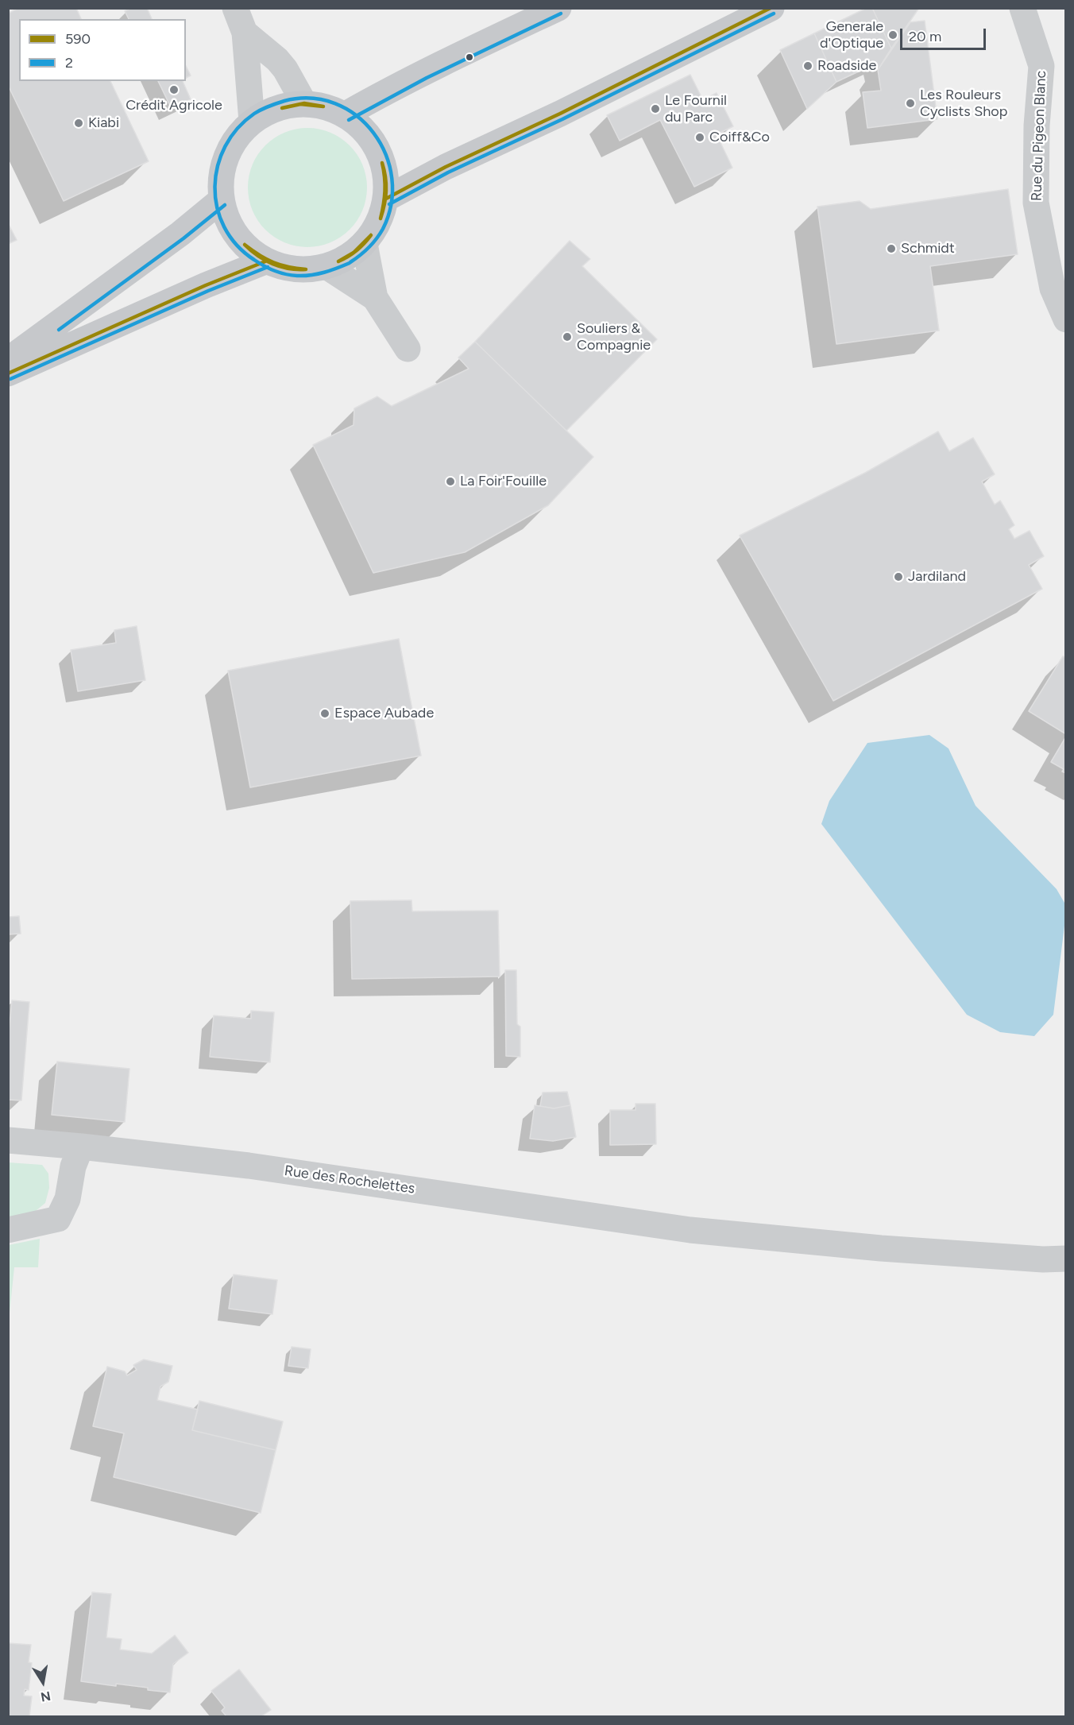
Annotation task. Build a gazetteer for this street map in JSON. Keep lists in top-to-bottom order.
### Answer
{
  "streets": {
    "street": ["Rue du Pigeon Blanc", "Rue des Rochelettes"]
  },
  "places": [
    "Generale d'Optique",
    "Roadside",
    "Crédit Agricole",
    "Les Rouleurs Cyclists Shop",
    "Le Fournil du Parc",
    "Kiabi",
    "Coiff&Co",
    "Schmidt",
    "Souliers & Compagnie",
    "La Foir'Fouille",
    "Jardiland",
    "Espace Aubade"
  ],
  "lines": ["transit line 590", "transit line 2"],
  "legend": ["590", "2"],
  "scale_bar": "20 m",
  "north": "bottom"
}
